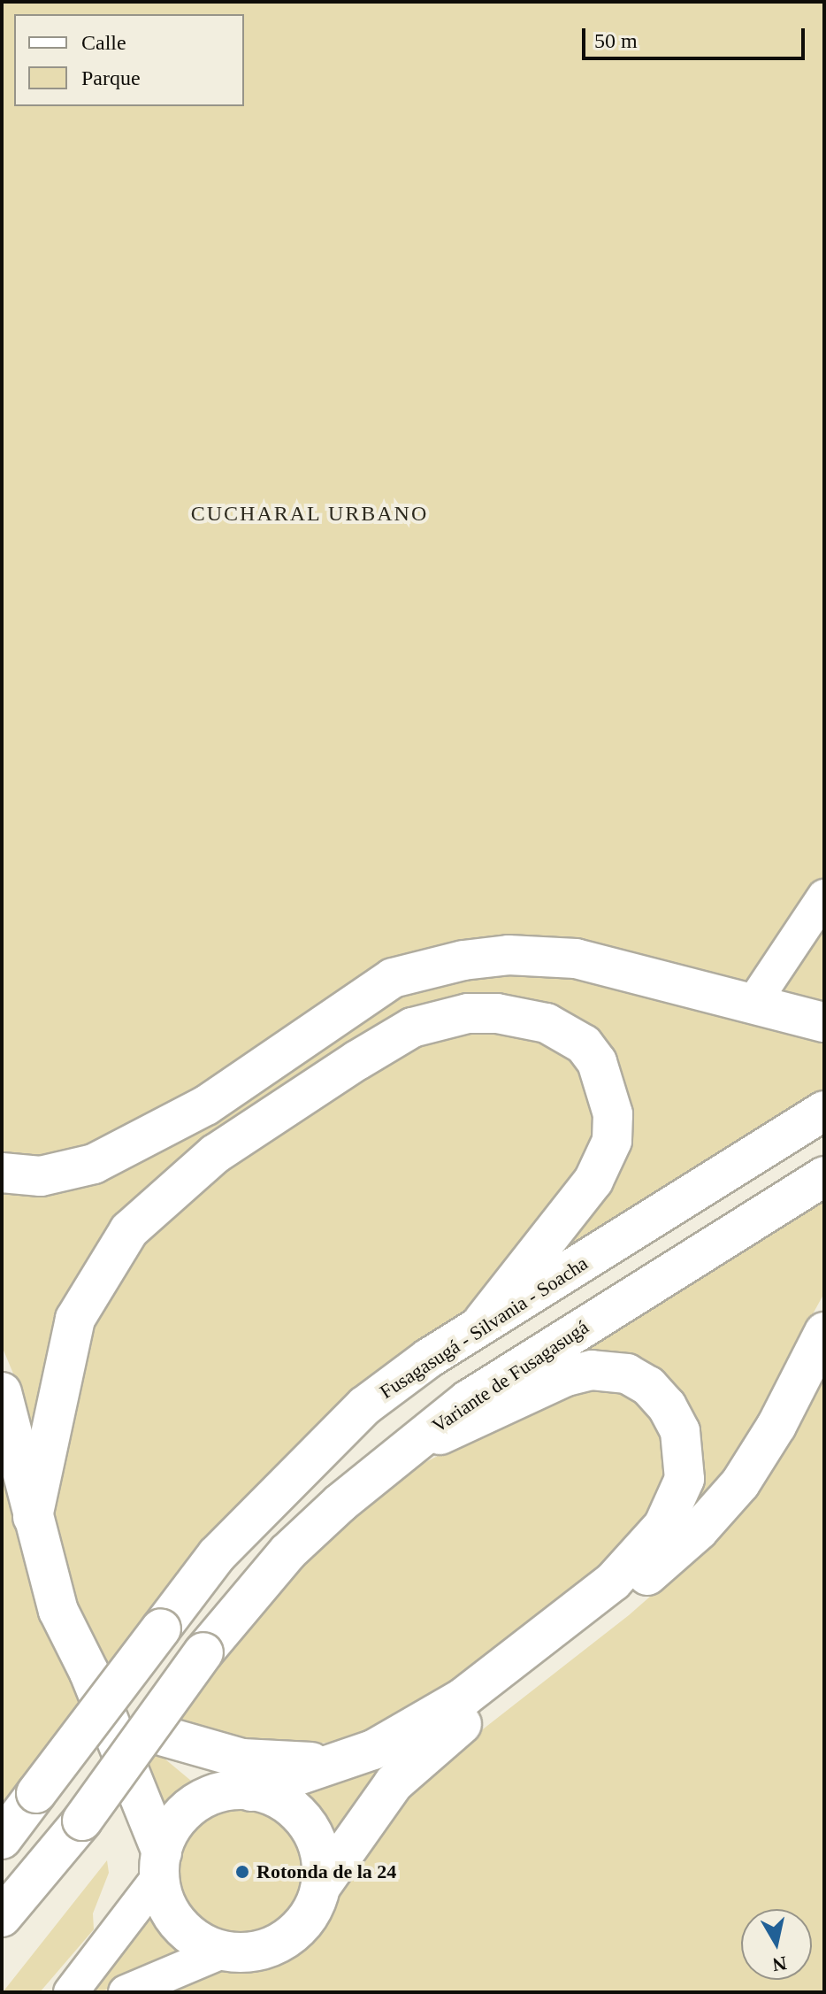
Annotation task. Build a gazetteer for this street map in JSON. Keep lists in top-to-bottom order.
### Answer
{
  "streets": {
    "main road": ["Fusagasugá - Silvania - Soacha", "Variante de Fusagasugá"]
  },
  "districts": ["CUCHARAL URBANO"],
  "places": ["Rotonda de la 24"],
  "legend": ["Calle", "Parque"],
  "scale_bar": "50 m",
  "north": "bottom"
}
